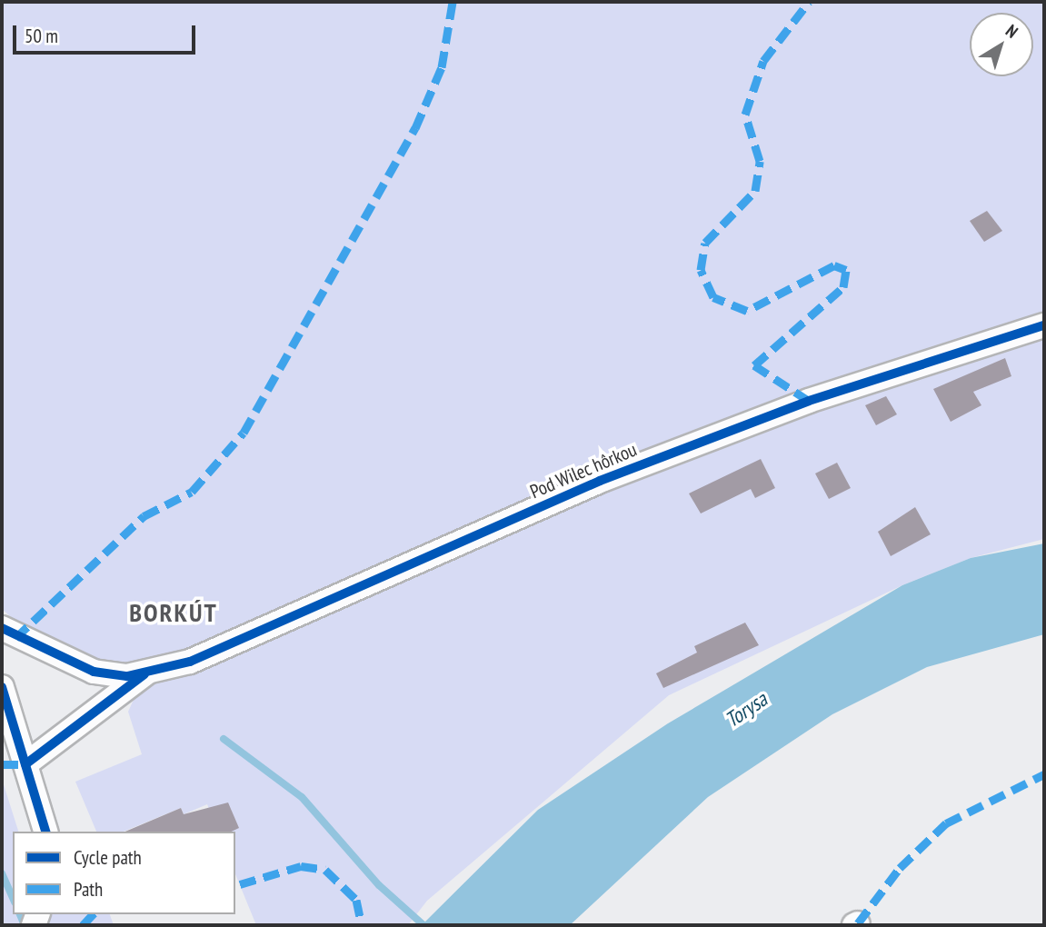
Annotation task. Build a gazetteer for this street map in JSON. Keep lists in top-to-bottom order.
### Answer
{
  "streets": {
    "street": ["Pod Wilec hôrkou"]
  },
  "districts": ["BORKÚT"],
  "water": ["Torysa"],
  "legend": ["Cycle path", "Path"],
  "scale_bar": "50 m",
  "north": "top right"
}
